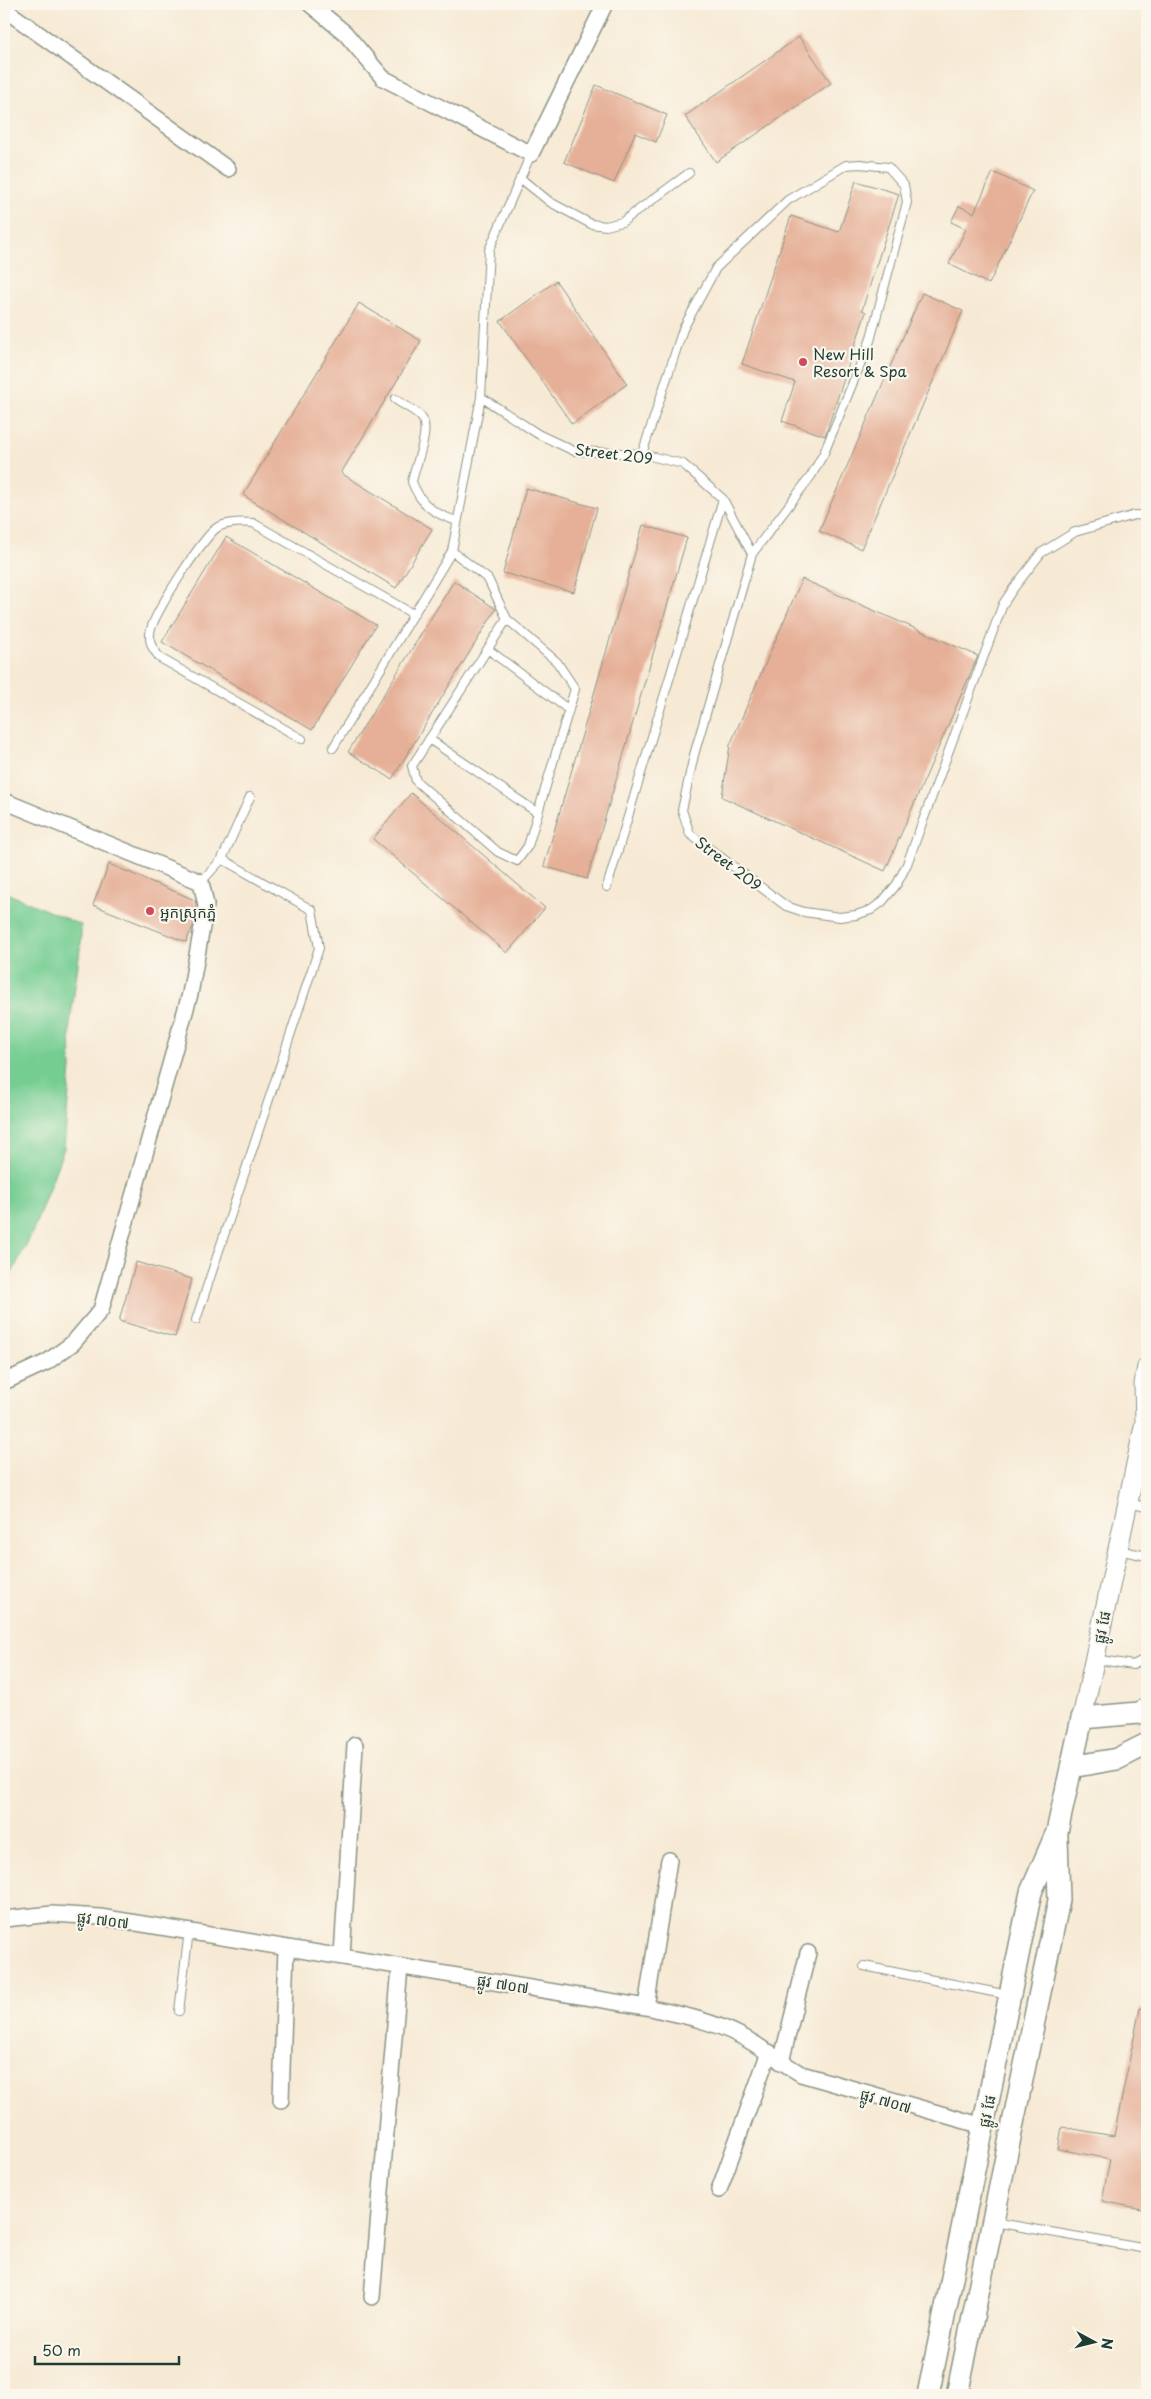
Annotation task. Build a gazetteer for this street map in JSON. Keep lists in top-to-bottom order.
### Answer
{
  "streets": {
    "main road": ["ផ្លូវ ផែ"],
    "street": ["ផ្លូវ ៧០៧"],
    "lane": ["Street 209"]
  },
  "crossings": [
    ["ផ្លូវ ផែ", "ផ្លូវ ៧០៧"]
  ],
  "places": ["New Hill Resort & Spa", "អ្នកស្រុកភ្នំ"],
  "scale_bar": "50 m",
  "north": "right"
}
